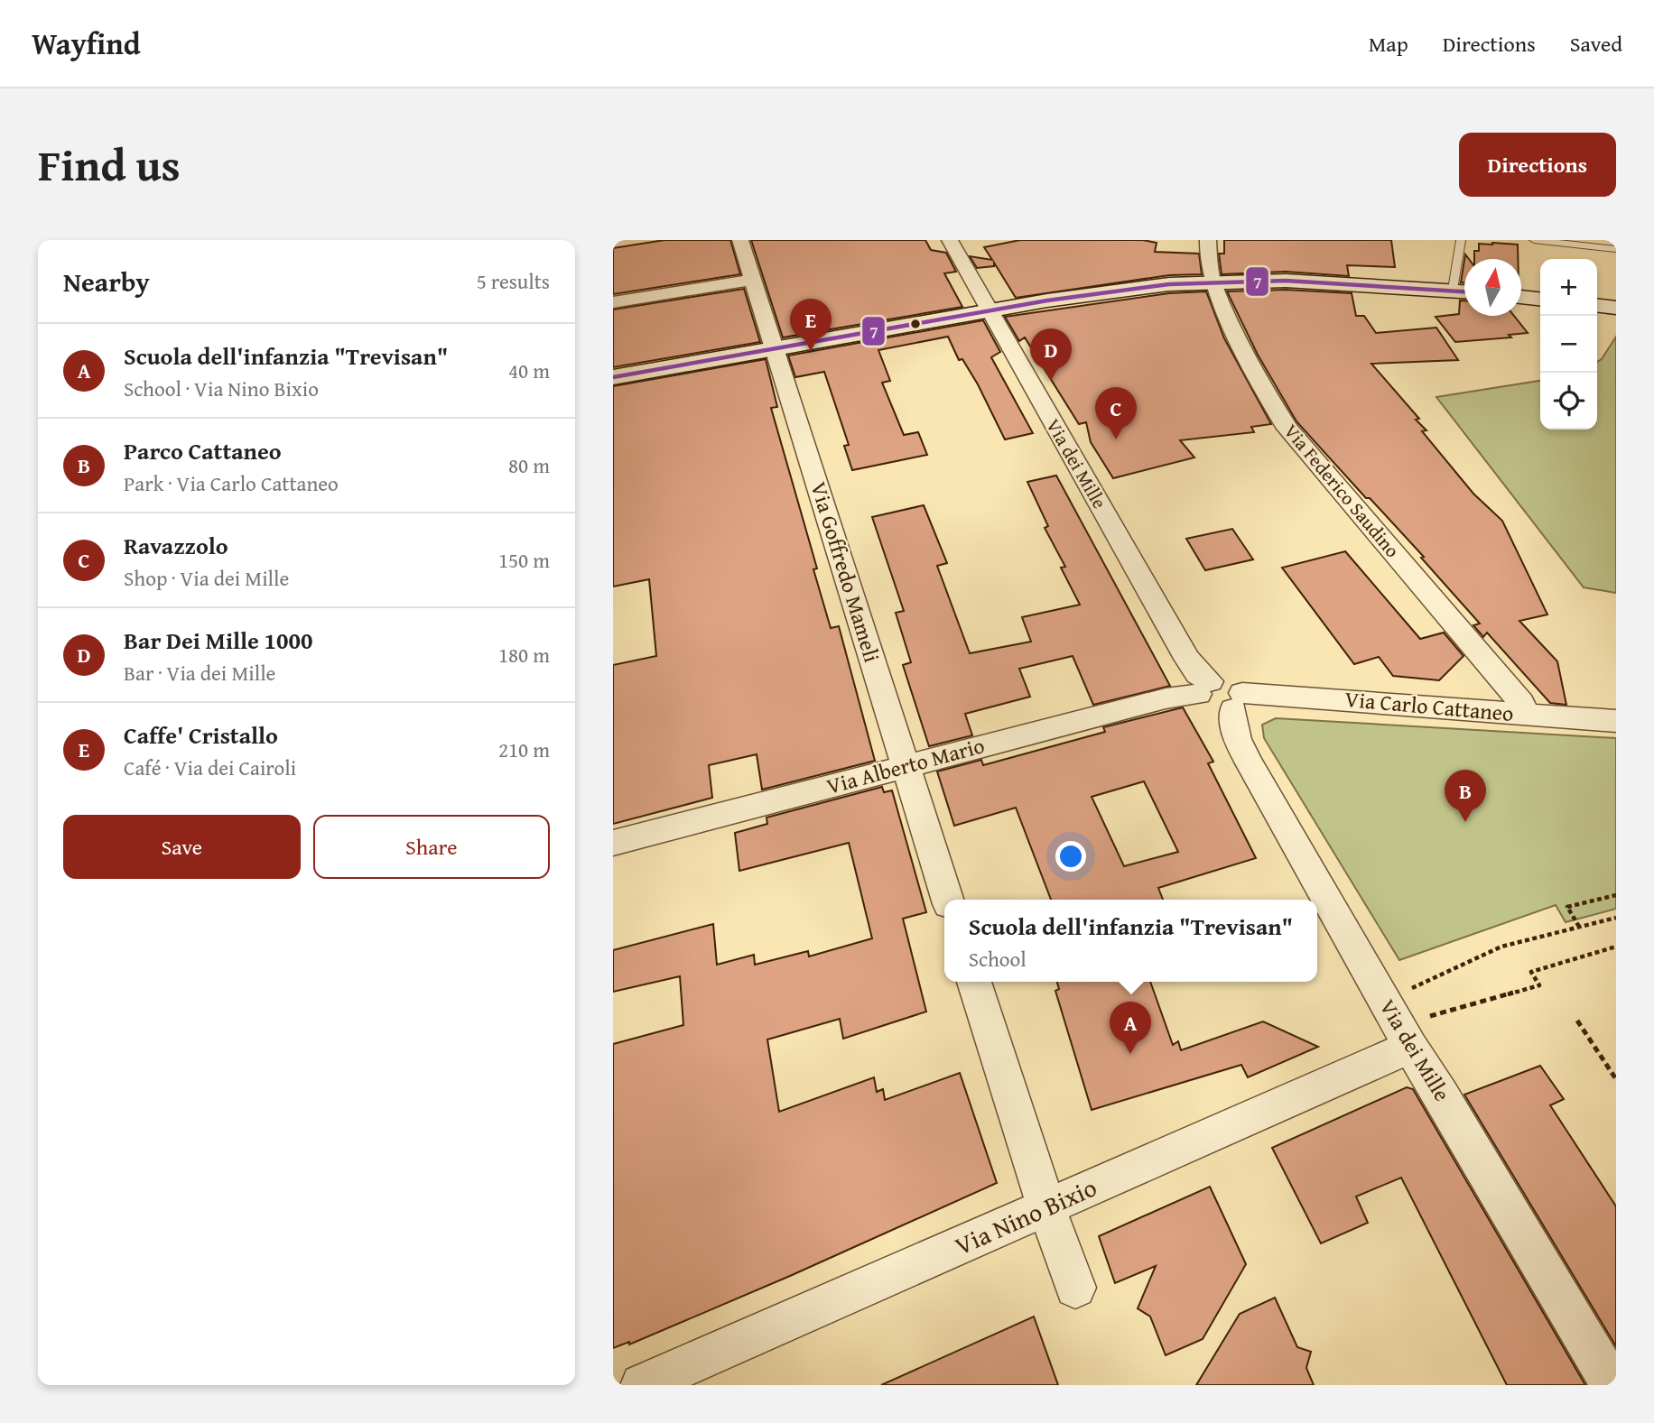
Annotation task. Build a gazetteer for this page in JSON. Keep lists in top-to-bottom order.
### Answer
{
  "streets": {
    "street": [
      "Via dei Mille",
      "Via Federico Saudino",
      "Via Goffredo Mameli",
      "Via Carlo Cattaneo",
      "Via Alberto Mario",
      "Via Nino Bixio"
    ]
  },
  "crossings": [
    ["Via dei Mille", "Via Carlo Cattaneo"],
    ["Via dei Mille", "Via Alberto Mario"],
    ["Via dei Mille", "Via Nino Bixio"],
    ["Via Federico Saudino", "Via Carlo Cattaneo"],
    ["Via Goffredo Mameli", "Via Alberto Mario"],
    ["Via Carlo Cattaneo", "Via Alberto Mario"]
  ],
  "lines": ["transit line 7"],
  "north": "top",
  "page": {
    "header": "Wayfind",
    "nav": ["Map", "Directions", "Saved"],
    "title": "Find us",
    "buttons": [
      "Directions",
      ["Save", "Share"]
    ],
    "heading": ["Nearby", "5 results"],
    "map_buttons": ["+", "−"],
    "pins": [
      "E",
      "D",
      "C",
      "B",
      "A"
    ],
    "list": [
      {
        "mark": "A",
        "name": "Scuola dell'infanzia \"Trevisan\"",
        "note": "School · Via Nino Bixio",
        "value": "40 m"
      },
      {
        "mark": "B",
        "name": "Parco Cattaneo",
        "note": "Park · Via Carlo Cattaneo",
        "value": "80 m"
      },
      {
        "mark": "C",
        "name": "Ravazzolo",
        "note": "Shop · Via dei Mille",
        "value": "150 m"
      },
      {
        "mark": "D",
        "name": "Bar Dei Mille 1000",
        "note": "Bar · Via dei Mille",
        "value": "180 m"
      },
      {
        "mark": "E",
        "name": "Caffe' Cristallo",
        "note": "Café · Via dei Cairoli",
        "value": "210 m"
      }
    ],
    "popup": ["Scuola dell'infanzia \"Trevisan\"", "School"]
  }
}
